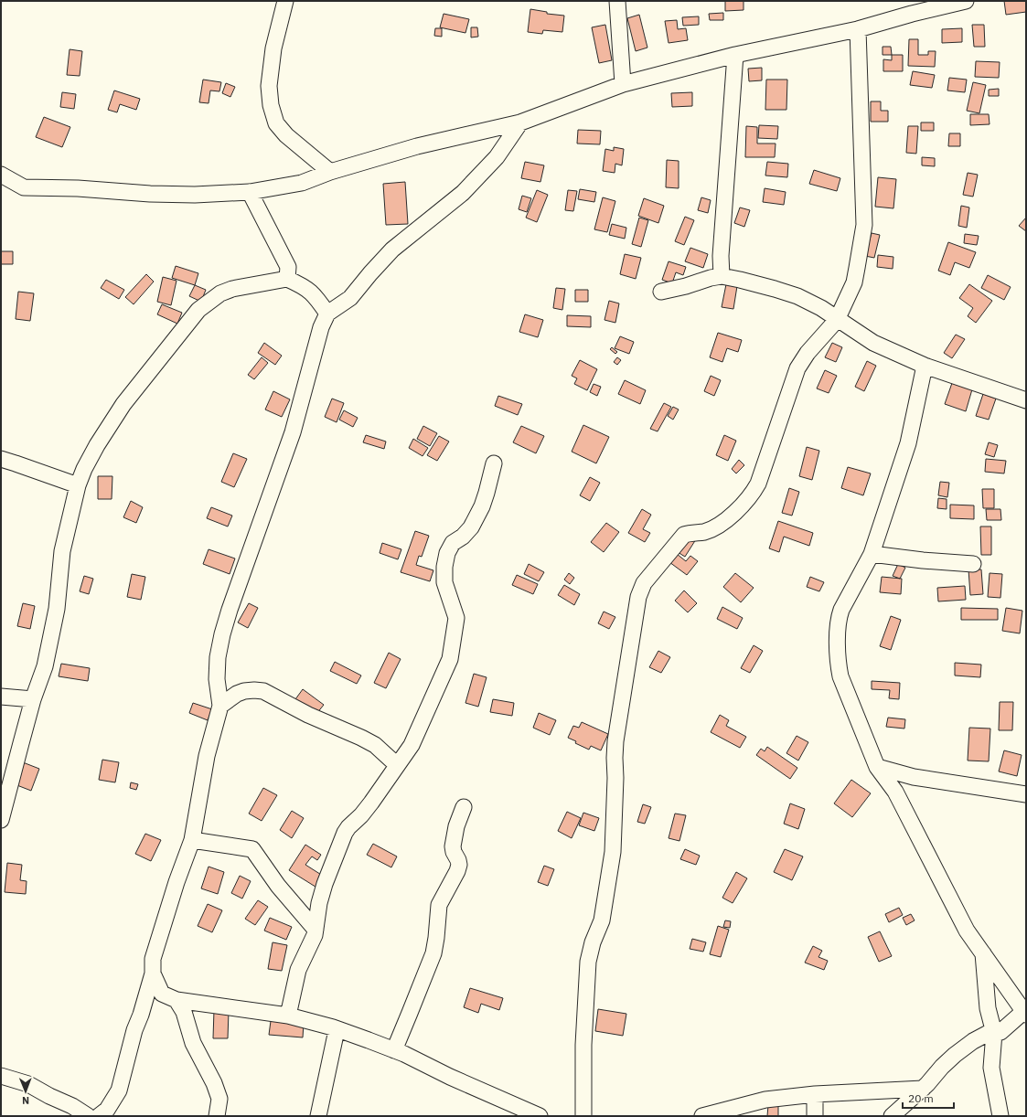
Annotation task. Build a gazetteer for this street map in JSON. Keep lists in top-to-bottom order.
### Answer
{
  "scale_bar": "20 m",
  "north": "bottom"
}
